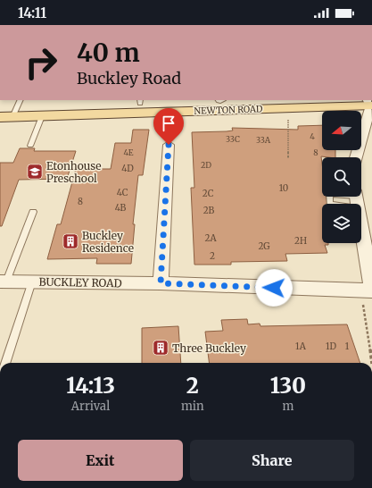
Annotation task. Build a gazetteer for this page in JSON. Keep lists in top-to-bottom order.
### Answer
{
  "streets": {
    "main road": ["NEWTON ROAD"],
    "street": ["BUCKLEY ROAD"]
  },
  "places": {
    "school or university": ["Etonhouse Preschool"],
    "building": ["Buckley Residence", "Three Buckley"]
  },
  "house_numbers": [
    "4",
    "33C",
    "33A",
    "4E",
    "8",
    "2D",
    "4D",
    "10",
    "4C",
    "2C",
    "8",
    "4B",
    "2B",
    "2A",
    "2H",
    "2G",
    "2",
    "1A",
    "1D",
    "1"
  ],
  "north": "left",
  "page": {
    "status": "14:11",
    "turn": ["40 m", "Buckley Road"],
    "eta": [
      "14:13",
      "Arrival",
      "2",
      "min",
      "130",
      "m"
    ],
    "buttons": ["Exit", "Share"]
  }
}
